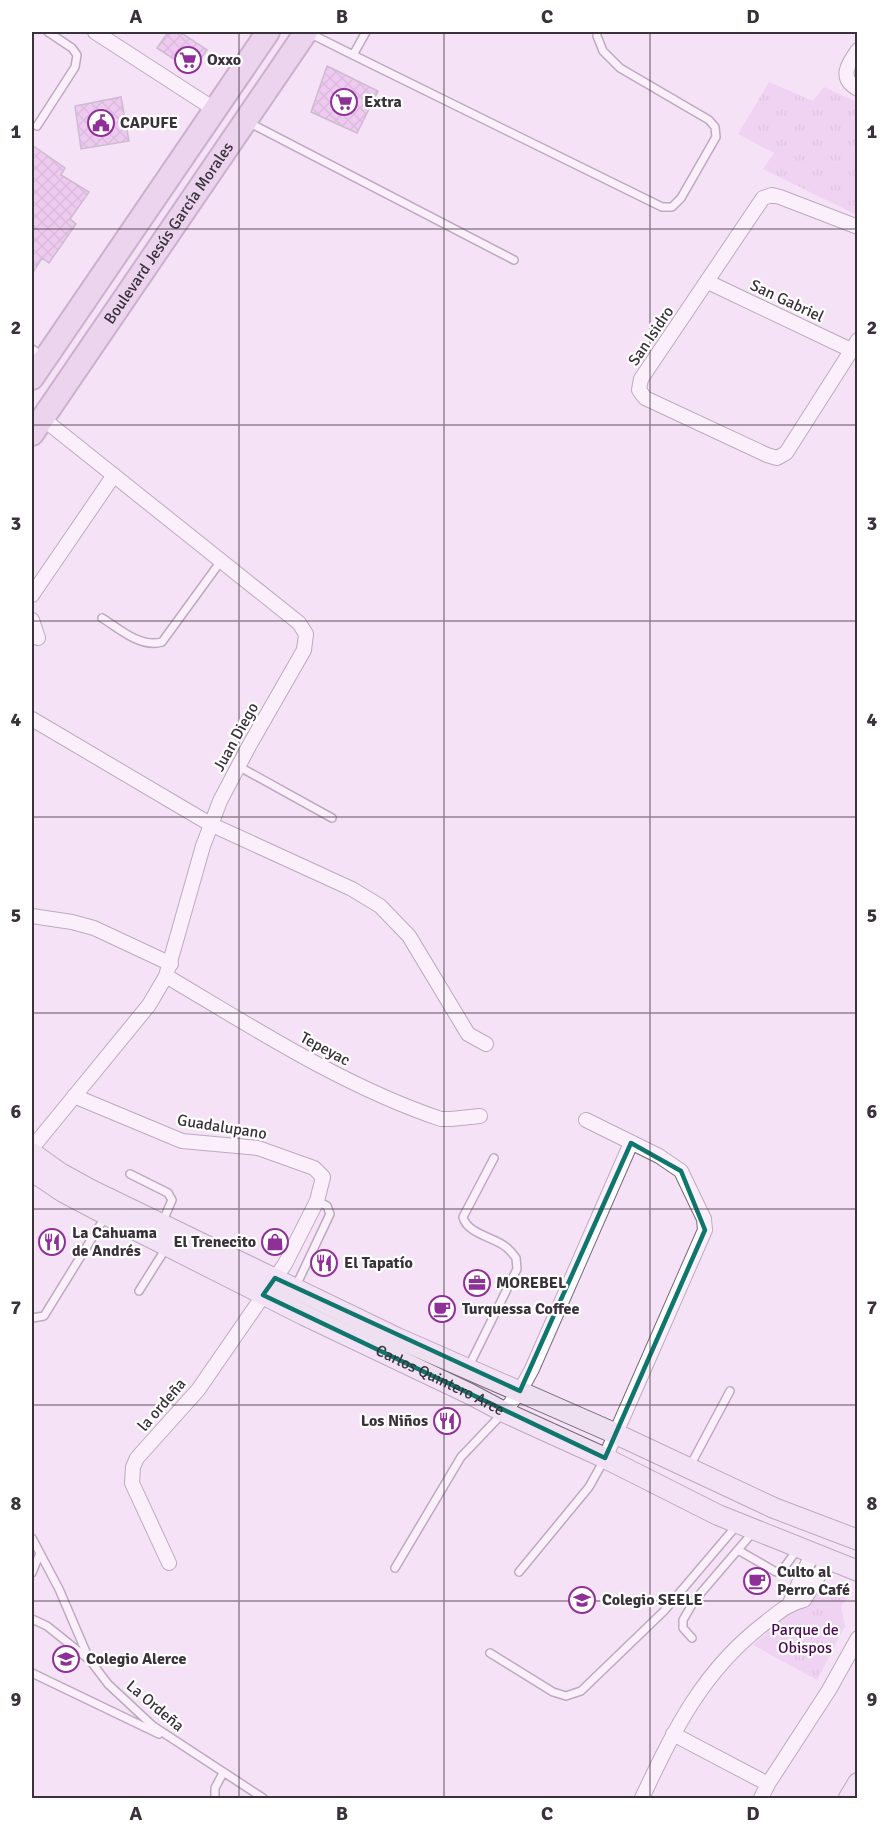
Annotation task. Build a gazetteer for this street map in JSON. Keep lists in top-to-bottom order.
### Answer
{
  "streets": {
    "main road": ["Boulevard Jesús García Morales", "Carlos Quintero Arce"],
    "street": [
      "San Gabriel",
      "San Isidro",
      "Juan Diego",
      "Tepeyac",
      "Guadalupano",
      "la ordeña"
    ],
    "lane": ["La Ordeña"]
  },
  "crossings": [
    ["Boulevard Jesús García Morales", "Juan Diego"],
    ["San Gabriel", "San Isidro"],
    ["Juan Diego", "Tepeyac"],
    ["Juan Diego", "Guadalupano"],
    ["Guadalupano", "Carlos Quintero Arce"],
    ["Guadalupano", "la ordeña"],
    ["Carlos Quintero Arce", "la ordeña"]
  ],
  "parks": ["Parque de Obispos"],
  "places": {
    "supermarket": ["Oxxo", "Extra"],
    "public building": ["CAPUFE"],
    "restaurant": ["La Cahuama de Andrés", "El Tapatío", "Los Niños"],
    "shop": ["El Trenecito"],
    "office": ["MOREBEL"],
    "cafe": ["Turquessa Coffee", "Culto al Perro Café"],
    "school or university": ["Colegio SEELE", "Colegio Alerce"]
  },
  "grid": {
    "columns": [
      "A",
      "B",
      "C",
      "D"
    ],
    "rows": [
      "1",
      "2",
      "3",
      "4",
      "5",
      "6",
      "7",
      "8",
      "9"
    ]
  }
}
